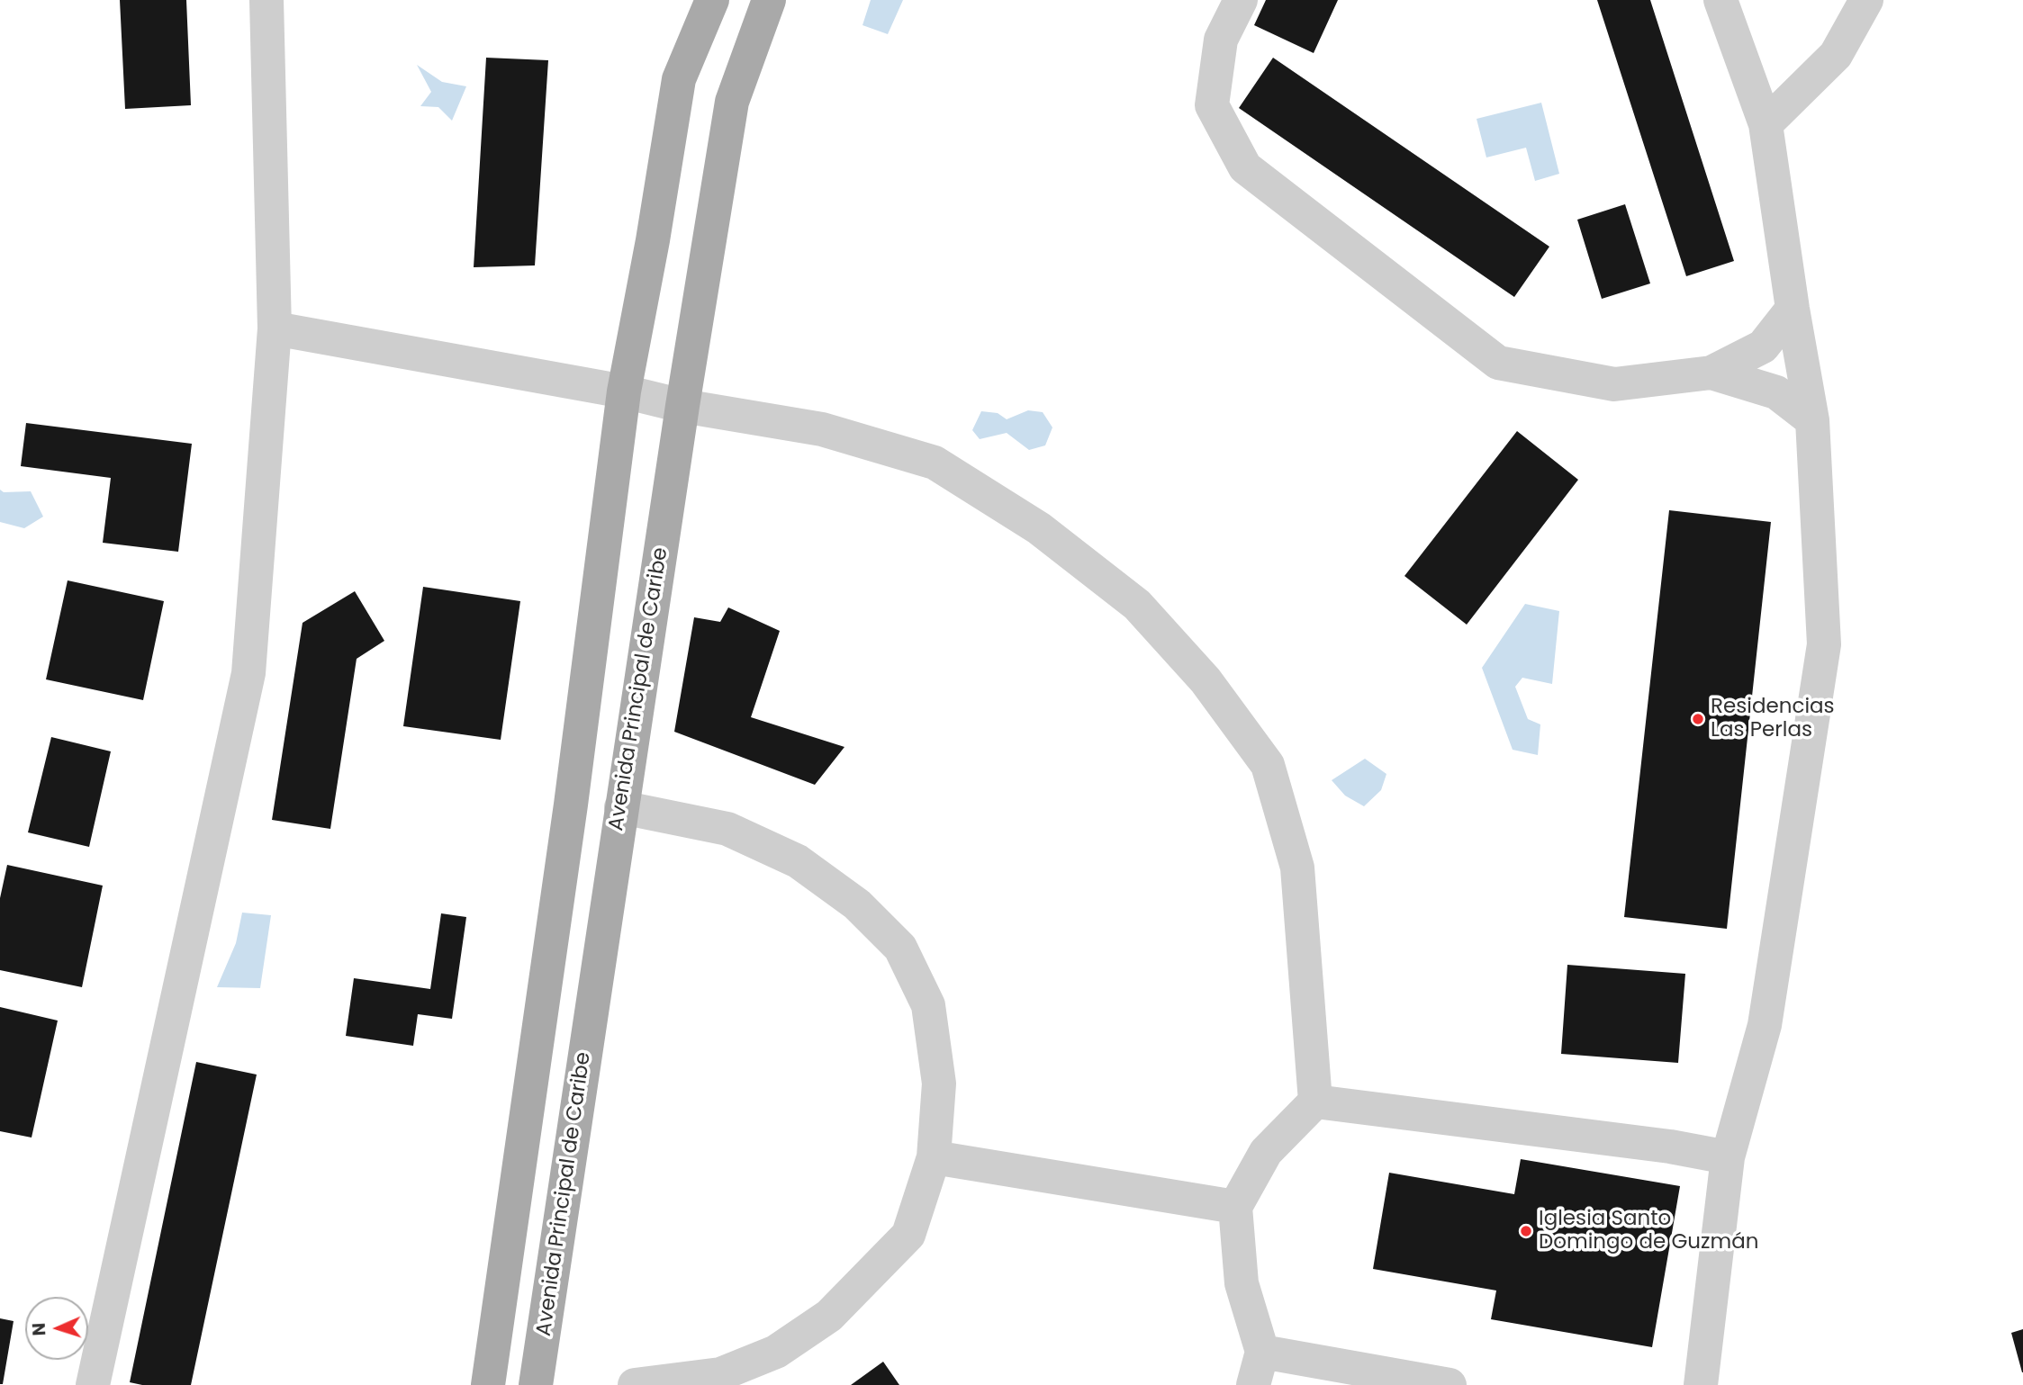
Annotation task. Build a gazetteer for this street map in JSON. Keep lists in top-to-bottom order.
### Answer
{
  "streets": {
    "main road": ["Avenida Principal de Caribe"]
  },
  "places": ["Residencias Las Perlas", "Iglesia Santo Domingo de Guzmán"],
  "north": "left"
}
